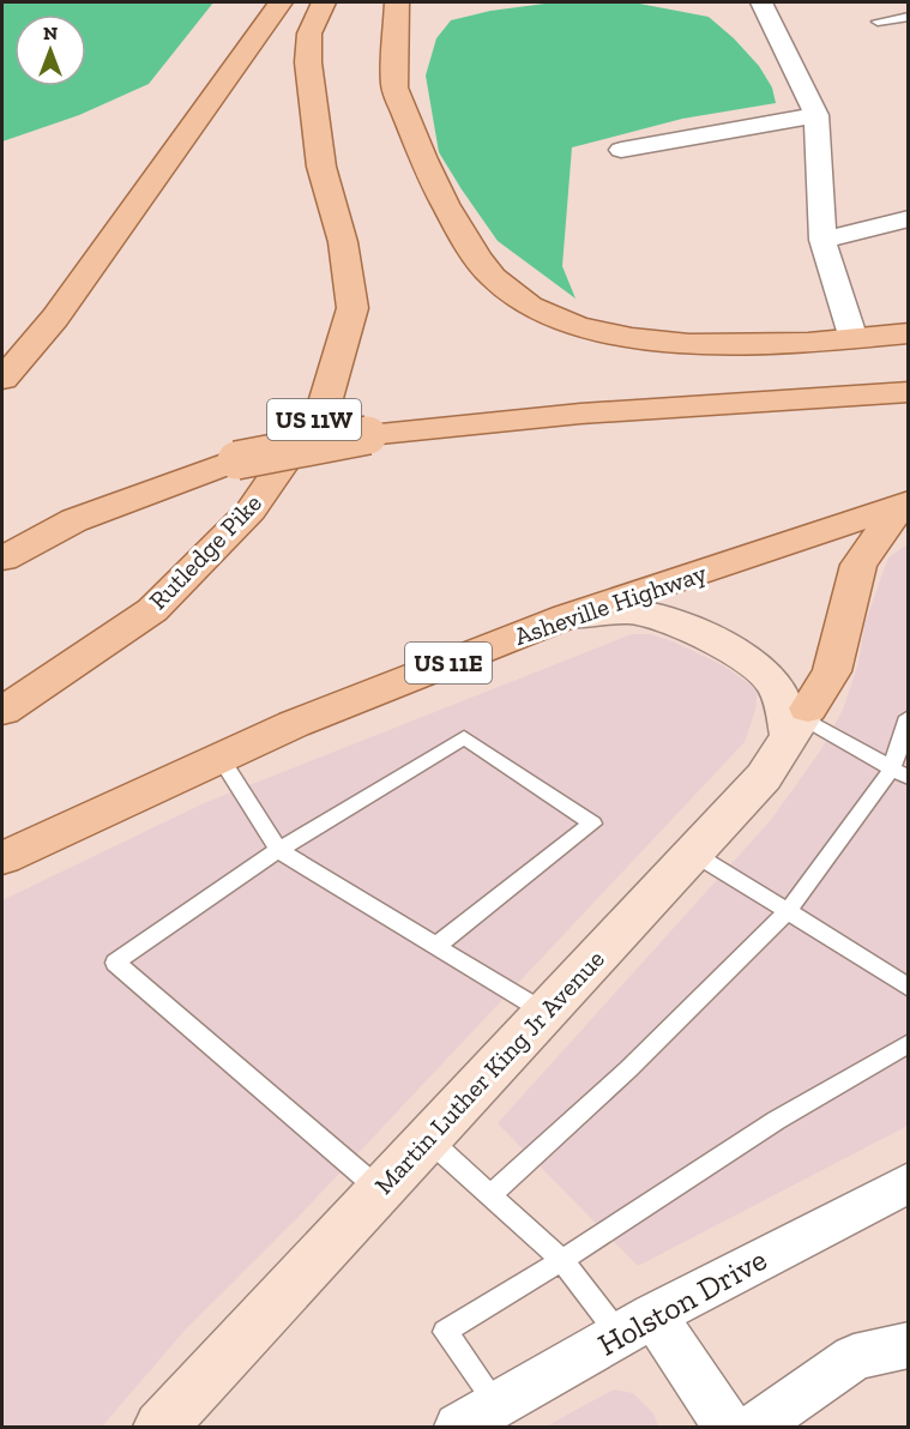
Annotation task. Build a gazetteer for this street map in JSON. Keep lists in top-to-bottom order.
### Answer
{
  "streets": {
    "main road": [
      "US 11W",
      "Rutledge Pike",
      "Asheville Highway",
      "US 11E",
      "Martin Luther King Jr Avenue"
    ],
    "street": ["Holston Drive"]
  },
  "north": "top"
}
